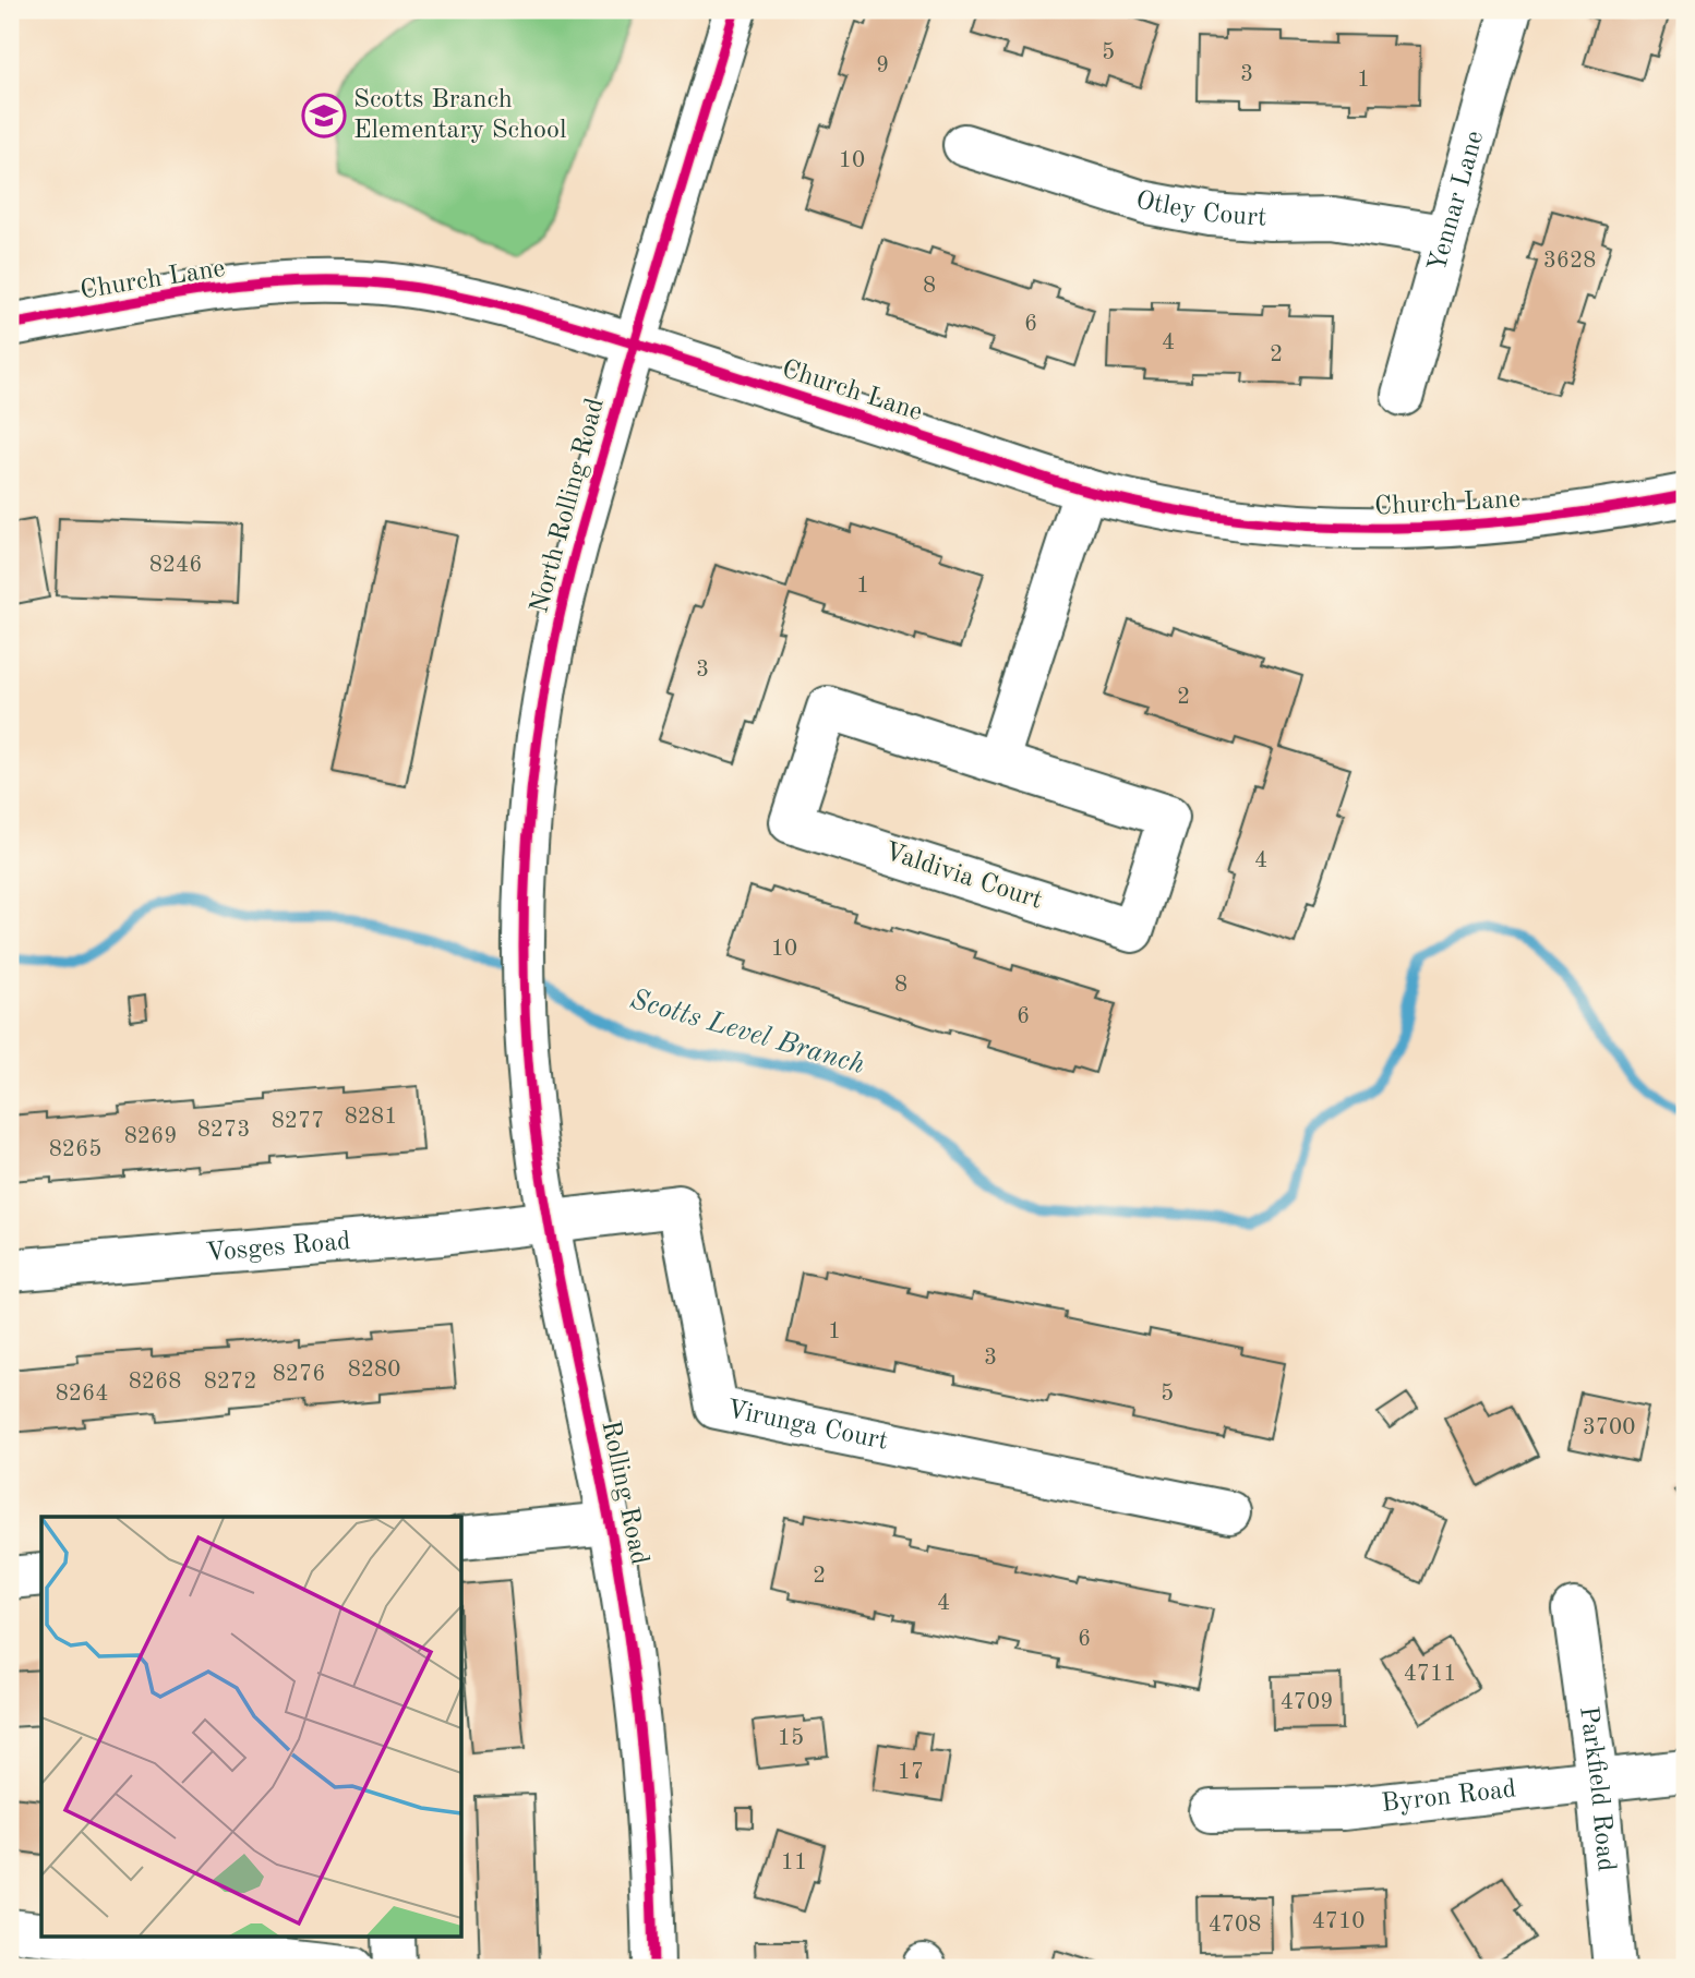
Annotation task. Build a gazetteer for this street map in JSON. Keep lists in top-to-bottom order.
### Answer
{
  "streets": {
    "street": [
      "Yennar Lane",
      "Otley Court",
      "Church Lane",
      "North Rolling Road",
      "Valdivia Court",
      "Vosges Road",
      "Virunga Court",
      "Rolling Road",
      "Parkfield Road",
      "Byron Road"
    ]
  },
  "crossings": [
    ["Yennar Lane", "Otley Court"],
    ["Church Lane", "North Rolling Road"],
    ["North Rolling Road", "Rolling Road"],
    ["Vosges Road", "Virunga Court"],
    ["Vosges Road", "Rolling Road"],
    ["Virunga Court", "Rolling Road"],
    ["Parkfield Road", "Byron Road"]
  ],
  "water": ["Scotts Level Branch"],
  "places": {
    "school or university": ["Scotts Branch Elementary School"]
  },
  "house_numbers": [
    "5",
    "9",
    "3",
    "1",
    "10",
    "3628",
    "8",
    "6",
    "4",
    "2",
    "8246",
    "1",
    "3",
    "2",
    "4",
    "10",
    "8",
    "6",
    "8281",
    "8277",
    "8273",
    "8269",
    "8265",
    "1",
    "3",
    "8280",
    "8276",
    "8268",
    "8272",
    "8264",
    "5",
    "3700",
    "2",
    "4",
    "6",
    "4711",
    "4709",
    "15",
    "17",
    "11",
    "4710",
    "4708"
  ]
}
